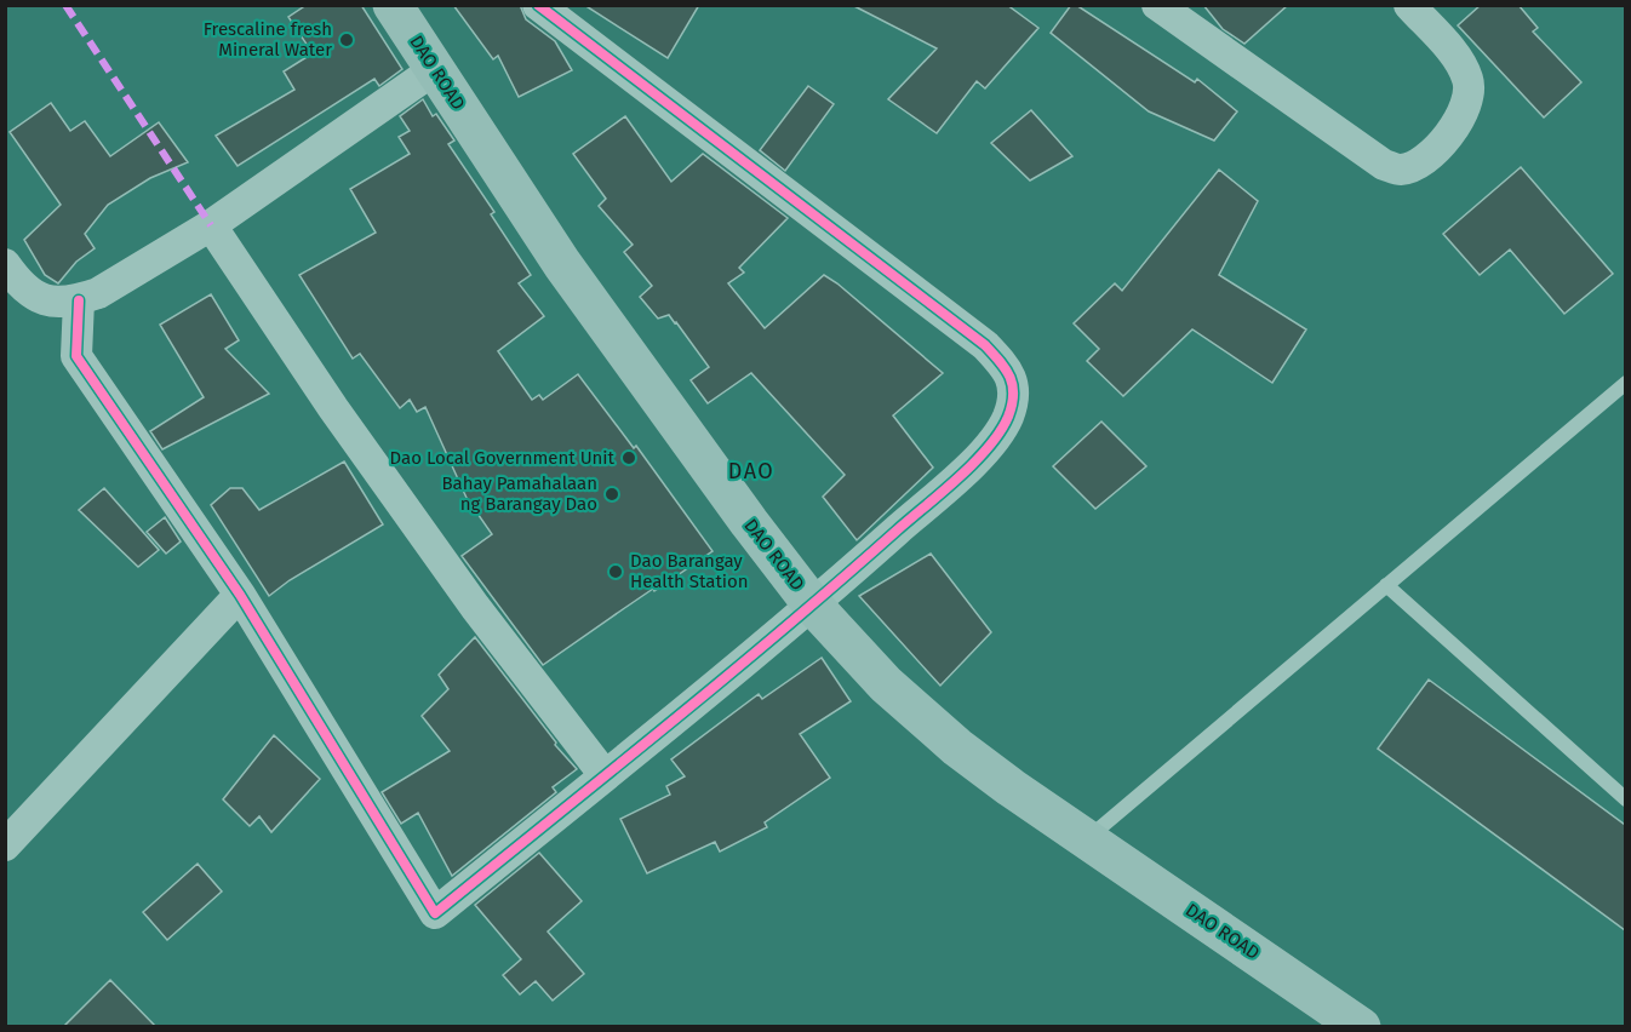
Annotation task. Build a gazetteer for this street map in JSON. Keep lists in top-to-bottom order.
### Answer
{
  "streets": {
    "street": ["DAO ROAD"]
  },
  "districts": ["DAO"],
  "places": [
    "Frescaline fresh Mineral Water",
    "Dao Local Government Unit",
    "Bahay Pamahalaan ng Barangay Dao",
    "Dao Barangay Health Station"
  ]
}
